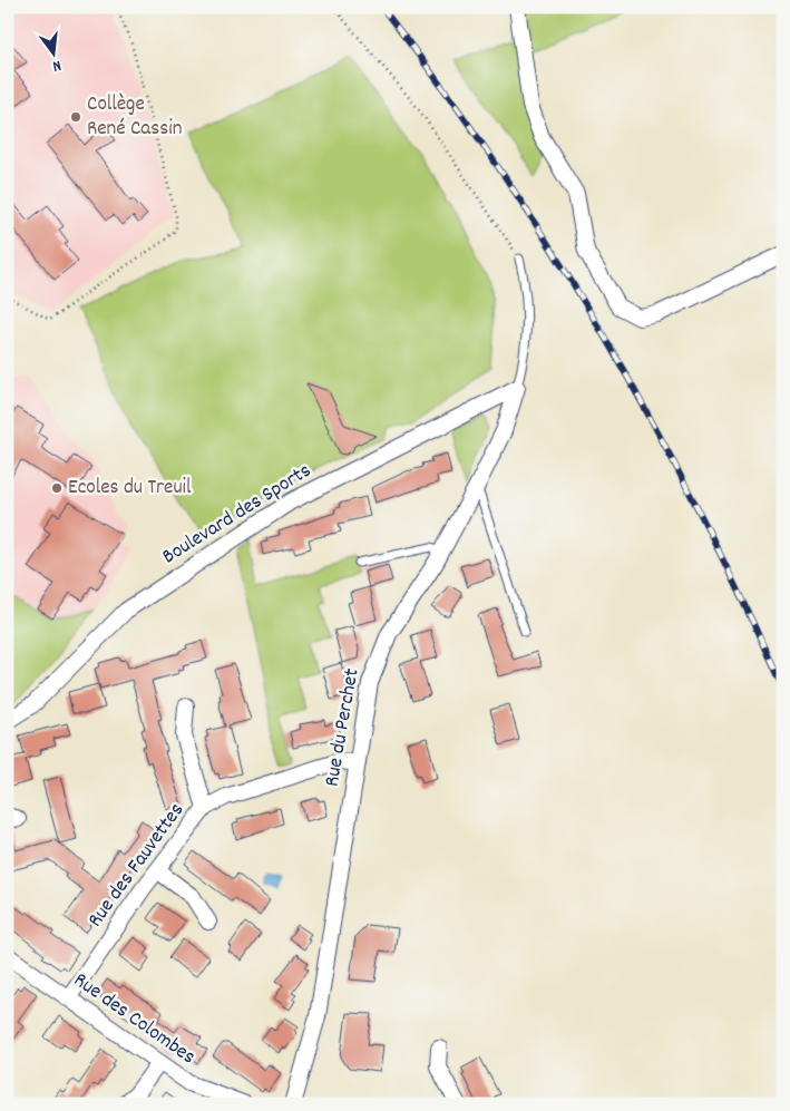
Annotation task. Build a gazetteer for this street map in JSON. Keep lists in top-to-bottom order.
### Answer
{
  "streets": {
    "street": [
      "Boulevard des Sports",
      "Rue du Perchet",
      "Rue des Fauvettes",
      "Rue des Colombes"
    ]
  },
  "crossings": [
    ["Boulevard des Sports", "Rue du Perchet"],
    ["Rue du Perchet", "Rue des Fauvettes"],
    ["Rue des Fauvettes", "Rue des Colombes"]
  ],
  "places": ["Collège René Cassin", "Ecoles du Treuil"],
  "north": "bottom"
}
